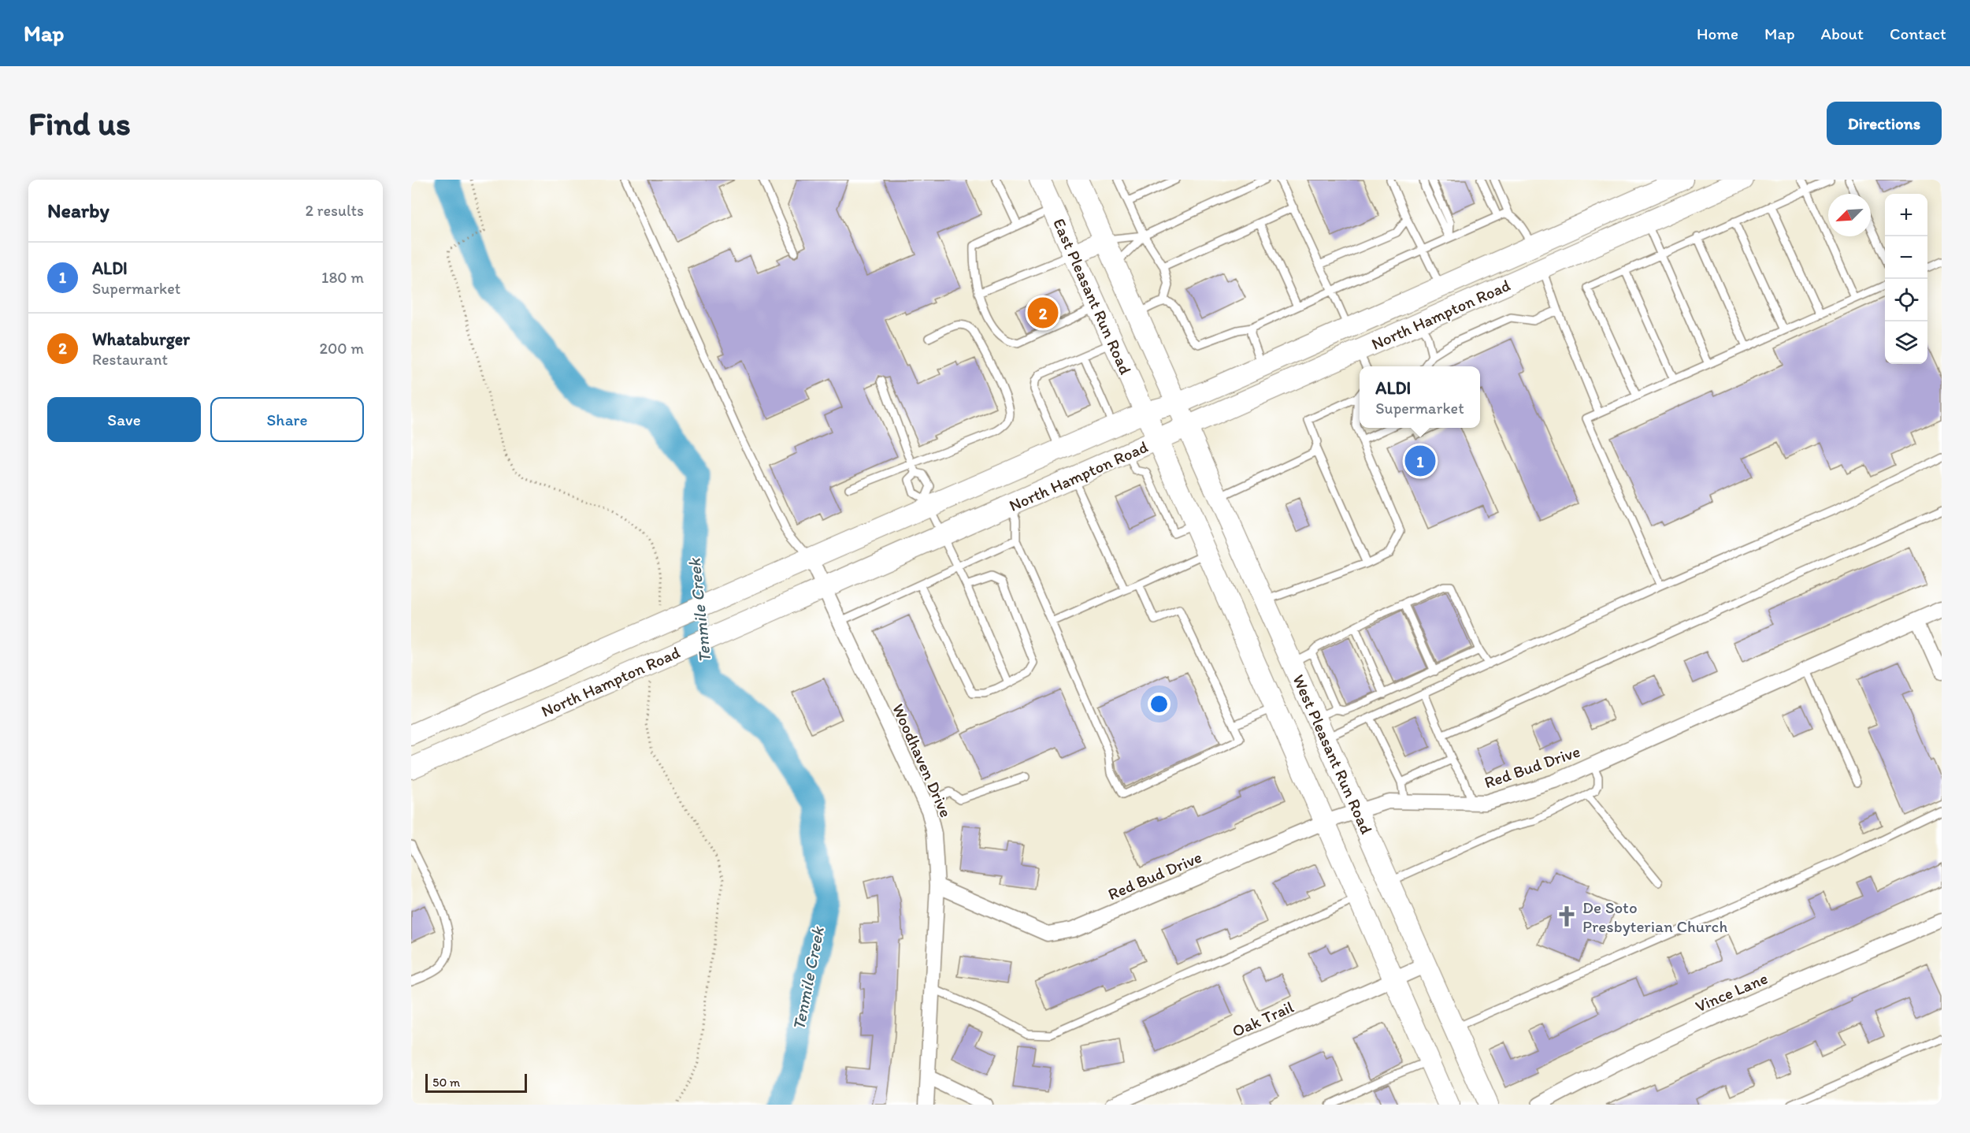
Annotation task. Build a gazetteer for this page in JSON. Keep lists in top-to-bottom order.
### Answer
{
  "streets": {
    "main road": ["East Pleasant Run Road", "North Hampton Road", "West Pleasant Run Road"],
    "street": [
      "Woodhaven Drive",
      "Red Bud Drive",
      "Vince Lane",
      "Oak Trail"
    ]
  },
  "crossings": [
    ["East Pleasant Run Road", "North Hampton Road"],
    ["East Pleasant Run Road", "West Pleasant Run Road"],
    ["North Hampton Road", "West Pleasant Run Road"],
    ["North Hampton Road", "Woodhaven Drive"],
    ["West Pleasant Run Road", "Red Bud Drive"],
    ["West Pleasant Run Road", "Oak Trail"],
    ["Woodhaven Drive", "Red Bud Drive"]
  ],
  "water": ["Tenmile Creek"],
  "places": {
    "church": ["De Soto Presbyterian Church"]
  },
  "scale_bar": "50 m",
  "north": "bottom left",
  "page": {
    "header": "Map",
    "nav": [
      "Home",
      "Map",
      "About",
      "Contact"
    ],
    "buttons": [
      "Directions",
      ["Save", "Share"]
    ],
    "title": "Find us",
    "heading": ["Nearby", "2 results"],
    "map_buttons": ["+", "−"],
    "list": [
      {
        "mark": "1",
        "name": "ALDI",
        "note": "Supermarket",
        "value": "180 m"
      },
      {
        "mark": "2",
        "name": "Whataburger",
        "note": "Restaurant",
        "value": "200 m"
      }
    ],
    "pins": ["2", "1"],
    "popup": ["ALDI", "Supermarket"],
    "scale": "50 m"
  }
}
